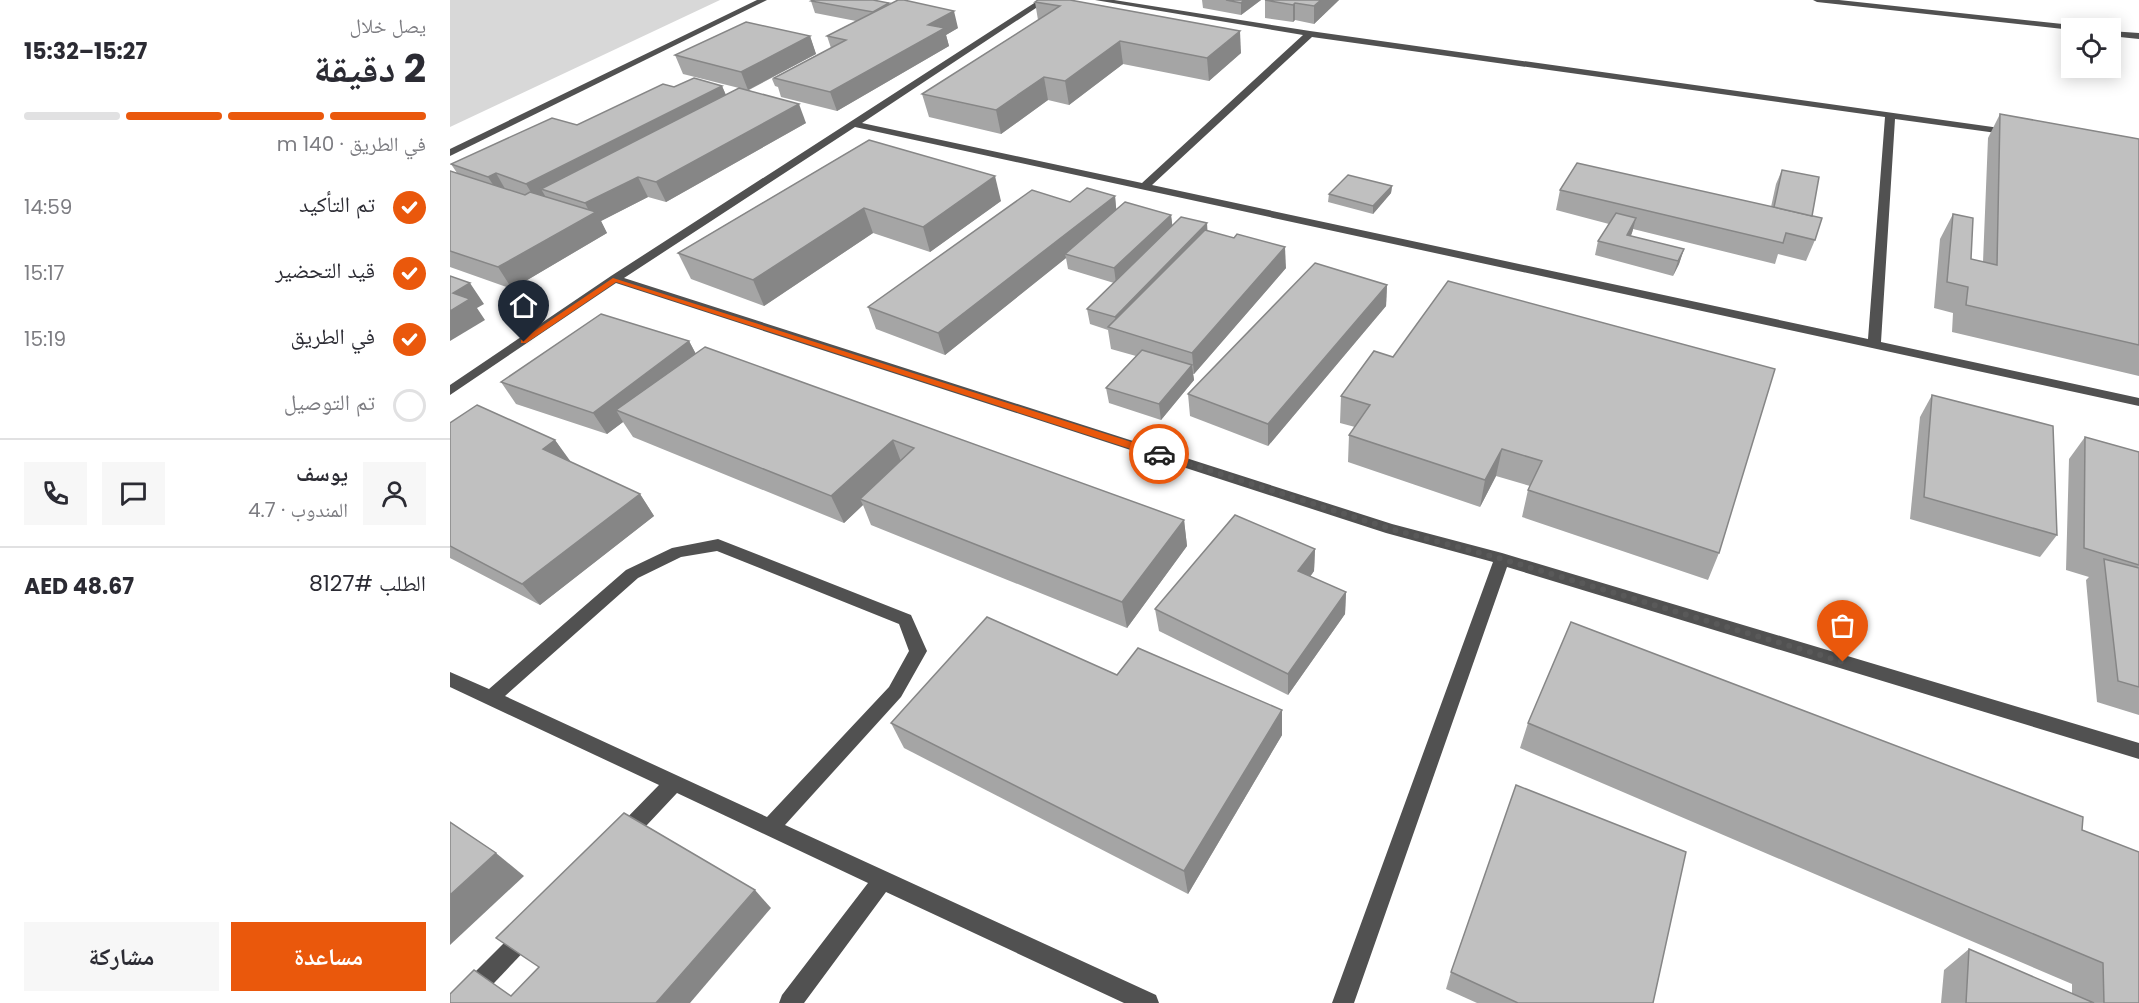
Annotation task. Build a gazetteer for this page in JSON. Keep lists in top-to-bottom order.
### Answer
{
  "page": {
    "heading": ["2 دقيقة", "يصل خلال", "15:27–15:32"],
    "panel": [
      "يوسف",
      "المندوب · 4.7",
      "الطلب #8127",
      "AED 48.67"
    ],
    "bar": "في الطريق · 140 m",
    "list": [
      ["تم التأكيد", "14:59"],
      ["قيد التحضير", "15:17"],
      ["في الطريق", "15:19"],
      "تم التوصيل"
    ],
    "buttons": ["مساعدة", "مشاركة"]
  }
}
